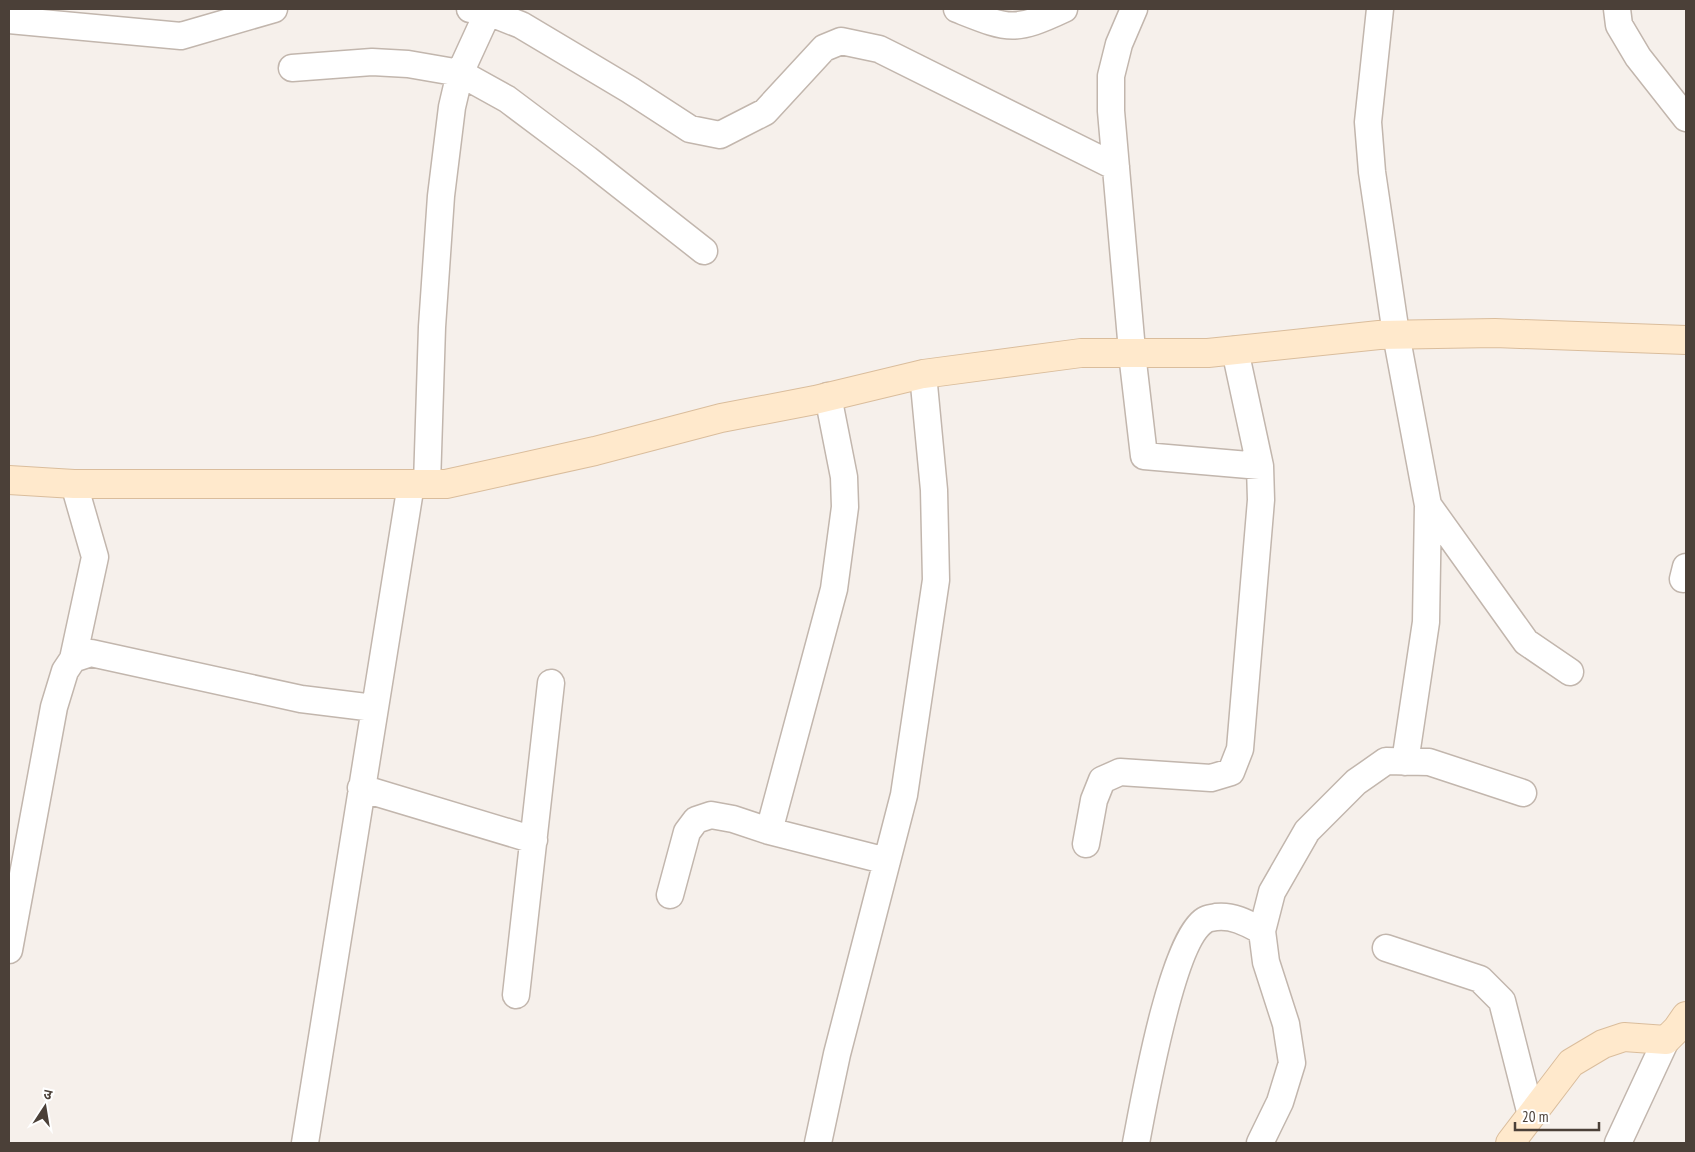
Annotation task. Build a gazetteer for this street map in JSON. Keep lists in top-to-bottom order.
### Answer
{
  "scale_bar": "20 m",
  "north": "top"
}
